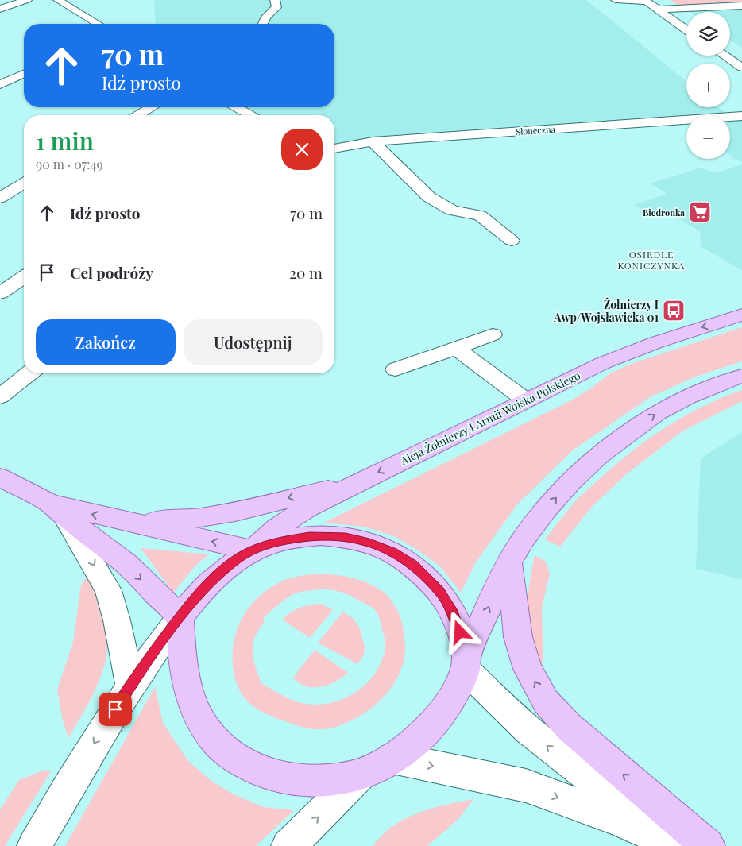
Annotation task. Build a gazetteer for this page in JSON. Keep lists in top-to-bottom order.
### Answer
{
  "streets": {
    "main road": ["Aleja Żołnierzy I Armii Wojska Polskiego"],
    "street": ["Słoneczna"]
  },
  "districts": ["OSIEDLE KONICZYNKA"],
  "places": {
    "supermarket": ["Biedronka"],
    "bus stop": ["Żołnierzy I Awp/Wojsławicka 01"]
  },
  "page": {
    "map_buttons": ["+", "−"],
    "turn": ["70 m", "Idź prosto"],
    "heading": ["1 min", "90 m · 07:49"],
    "list": [
      {
        "name": "Idź prosto",
        "value": "70 m"
      },
      {
        "name": "Cel podróży",
        "value": "20 m"
      }
    ],
    "buttons": ["Zakończ", "Udostępnij"]
  }
}
